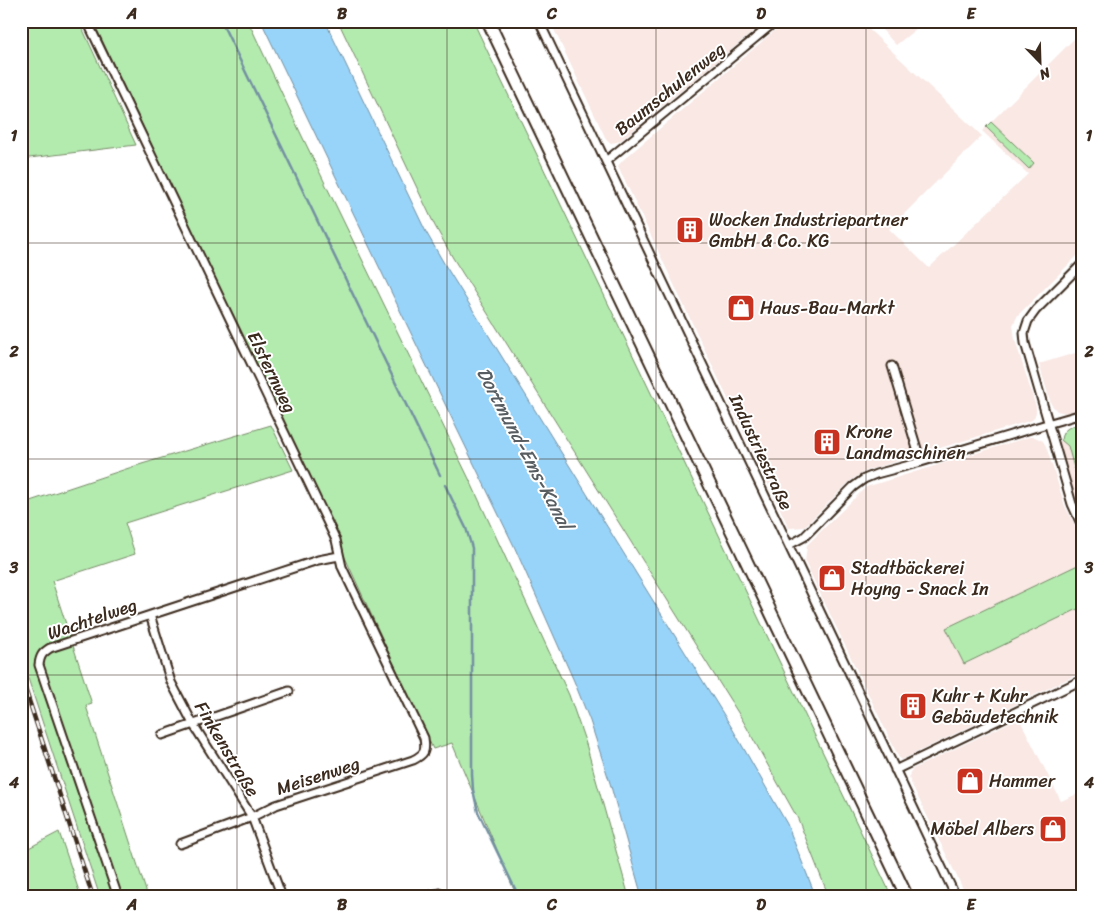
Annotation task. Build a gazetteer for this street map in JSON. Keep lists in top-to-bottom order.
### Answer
{
  "streets": {
    "street": [
      "Baumschulenweg",
      "Elsternweg",
      "Industriestraße",
      "Wachtelweg",
      "Finkenstraße",
      "Meisenweg"
    ]
  },
  "crossings": [
    ["Baumschulenweg", "Industriestraße"],
    ["Elsternweg", "Wachtelweg"],
    ["Elsternweg", "Meisenweg"],
    ["Wachtelweg", "Finkenstraße"],
    ["Finkenstraße", "Meisenweg"]
  ],
  "water": ["Dortmund-Ems-Kanal"],
  "places": {
    "building": ["Wocken Industriepartner GmbH & Co. KG", "Krone Landmaschinen", "Kuhr + Kuhr Gebäudetechnik"],
    "shop": [
      "Haus-Bau-Markt",
      "Stadtbäckerei Hoyng - Snack In",
      "Hammer",
      "Möbel Albers"
    ]
  },
  "north": "bottom right",
  "grid": {
    "columns": [
      "A",
      "B",
      "C",
      "D",
      "E"
    ],
    "rows": [
      "1",
      "2",
      "3",
      "4"
    ]
  }
}
